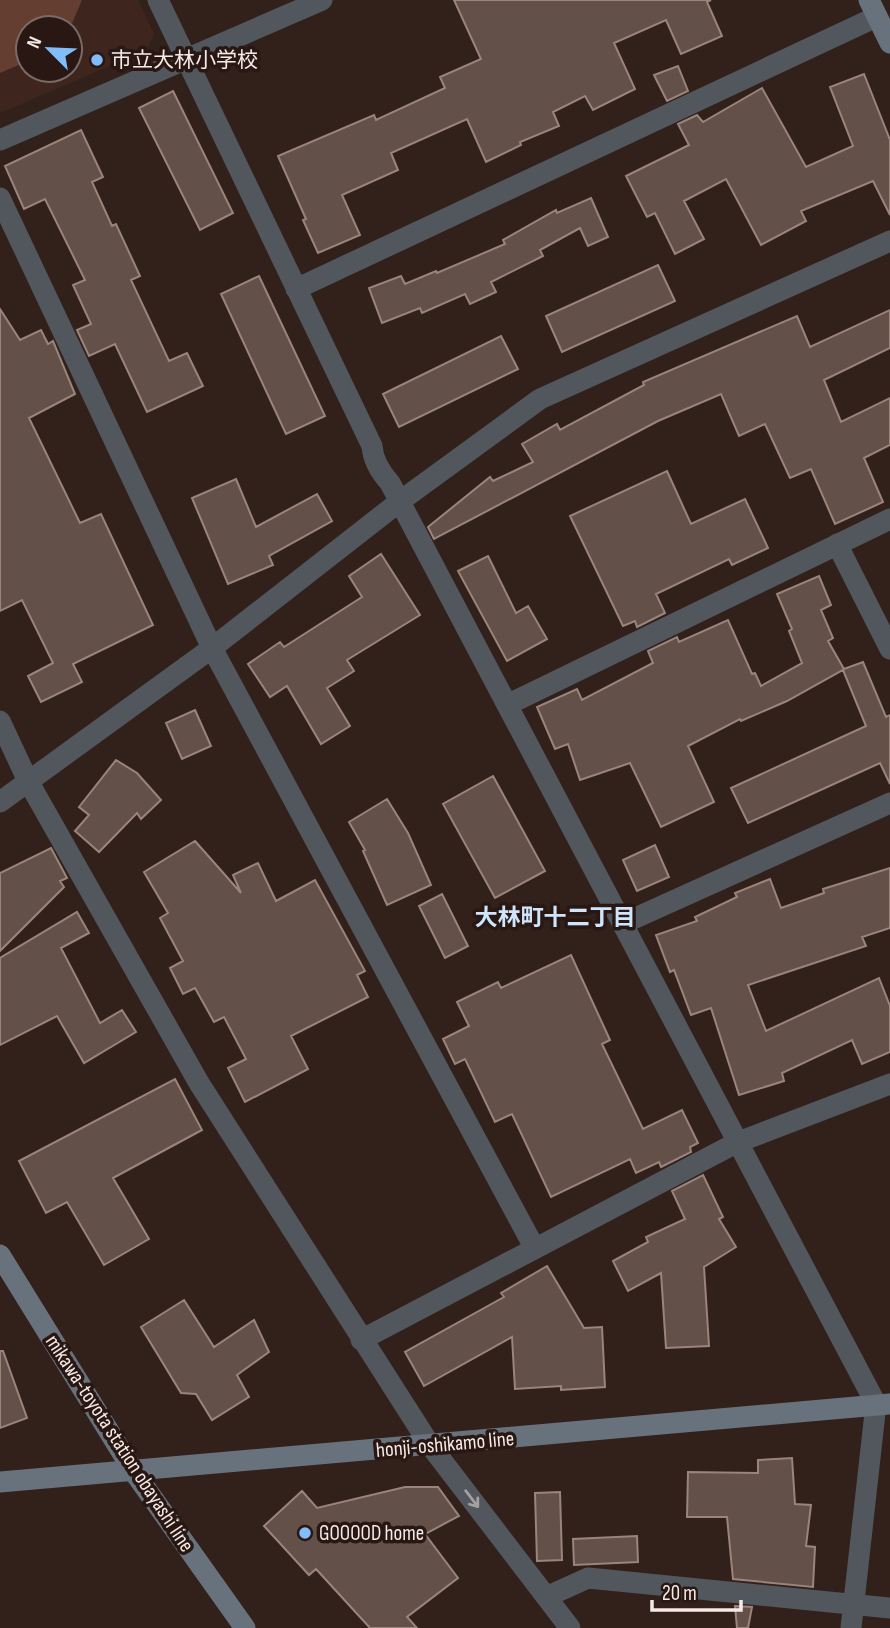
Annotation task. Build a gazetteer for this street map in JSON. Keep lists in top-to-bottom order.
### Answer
{
  "streets": {
    "main road": ["mikawa-toyota station obayashi line", "honji-oshikamo line"]
  },
  "crossings": [
    ["mikawa-toyota station obayashi line", "honji-oshikamo line"]
  ],
  "districts": ["大林町十二丁目"],
  "places": ["市立大林小学校", "GOOOOD home"],
  "scale_bar": "20 m",
  "north": "top left"
}
